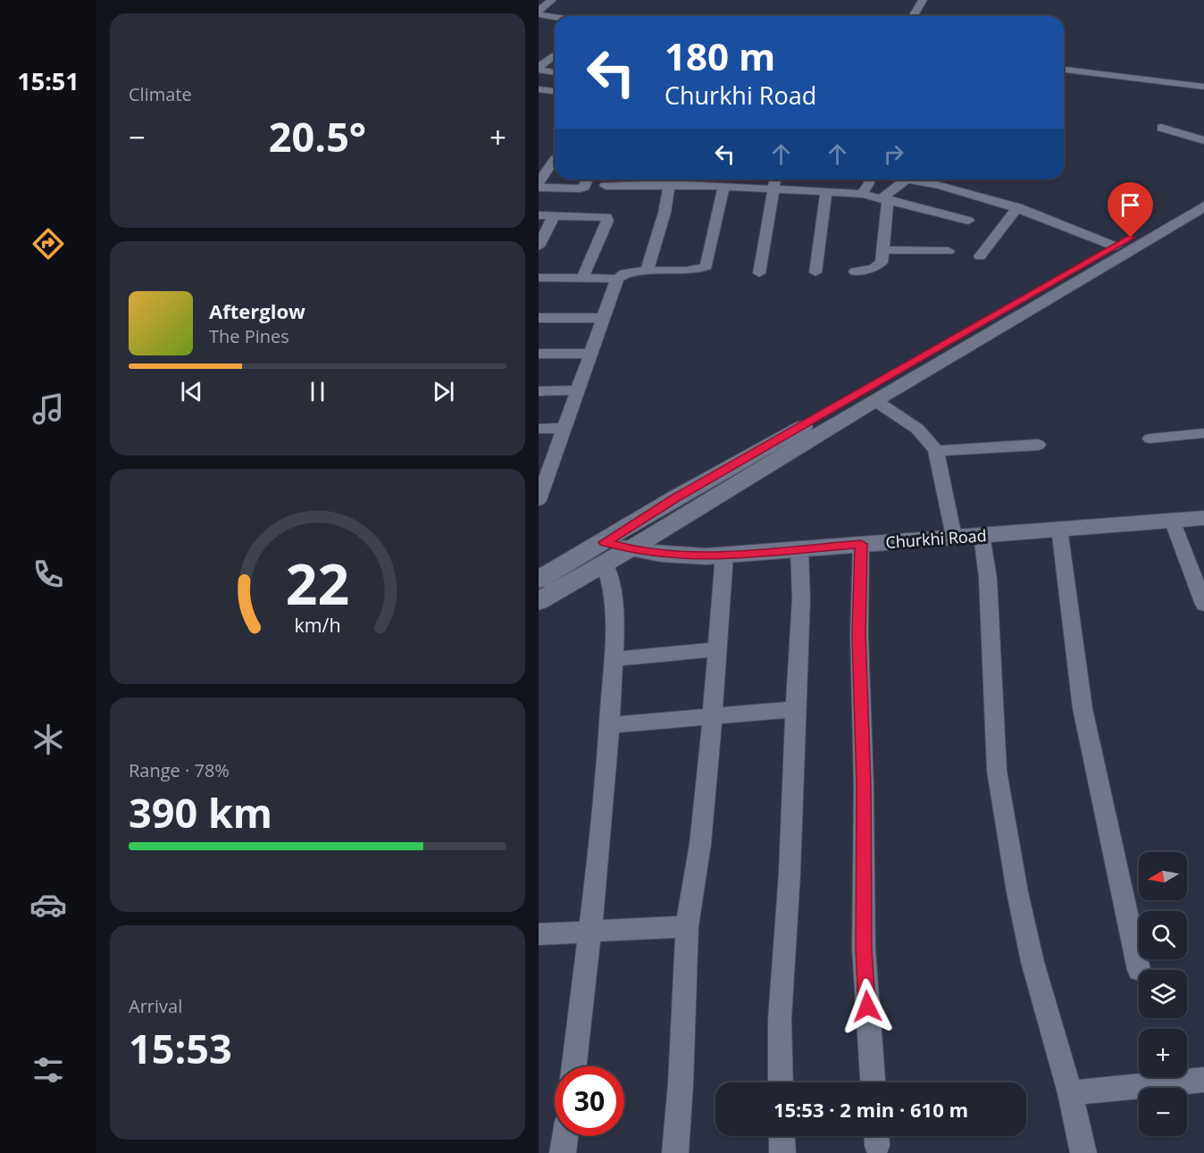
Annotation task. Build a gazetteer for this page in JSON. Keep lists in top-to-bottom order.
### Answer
{
  "streets": {
    "street": ["Churkhi Road"]
  },
  "north": "left",
  "page": {
    "tabs": "15:51",
    "tile": [
      "Climate",
      ["Range · 78%", "390 km"],
      ["Arrival", "15:53"]
    ],
    "turn": ["180 m", "Churkhi Road"],
    "heat": ["−", "20.5°", "+"],
    "song": ["Afterglow", "The Pines"],
    "map_buttons": ["+", "−"],
    "limit": "30",
    "trip": "15:53 · 2 min · 610 m",
    "gauge": ["22", "km/h"]
  }
}
